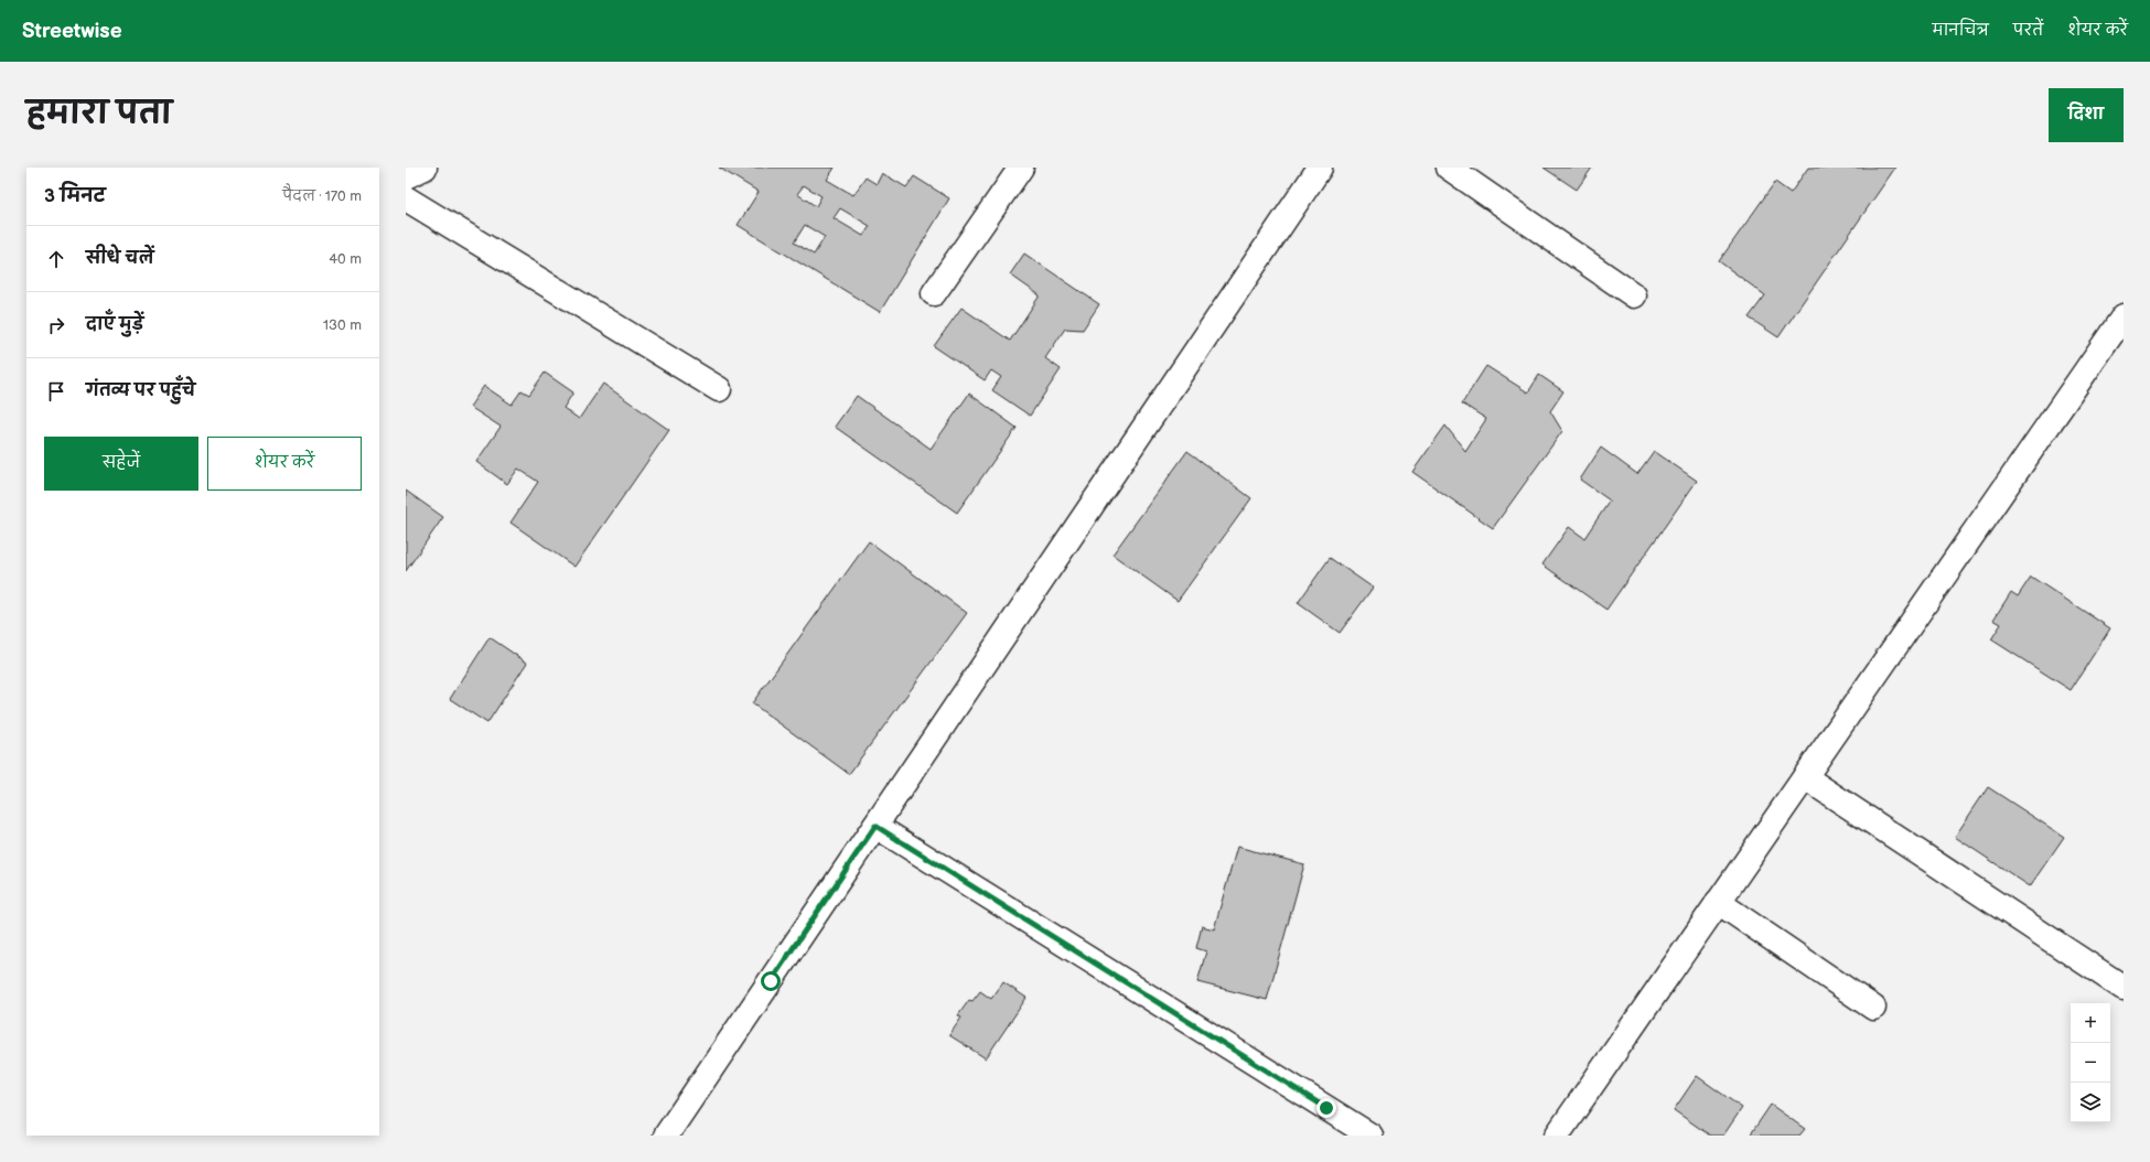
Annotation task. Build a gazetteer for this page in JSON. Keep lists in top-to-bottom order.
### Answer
{
  "page": {
    "header": "Streetwise",
    "nav": ["मानचित्र", "परतें", "शेयर करें"],
    "title": "हमारा पता",
    "buttons": [
      "दिशा",
      ["सहेजें", "शेयर करें"]
    ],
    "heading": ["3 मिनट", "पैदल · 170 m"],
    "list": [
      ["सीधे चलें", "40 m"],
      ["दाएँ मुड़ें", "130 m"],
      "गंतव्य पर पहुँचे"
    ],
    "map_buttons": ["+", "−"]
  }
}
